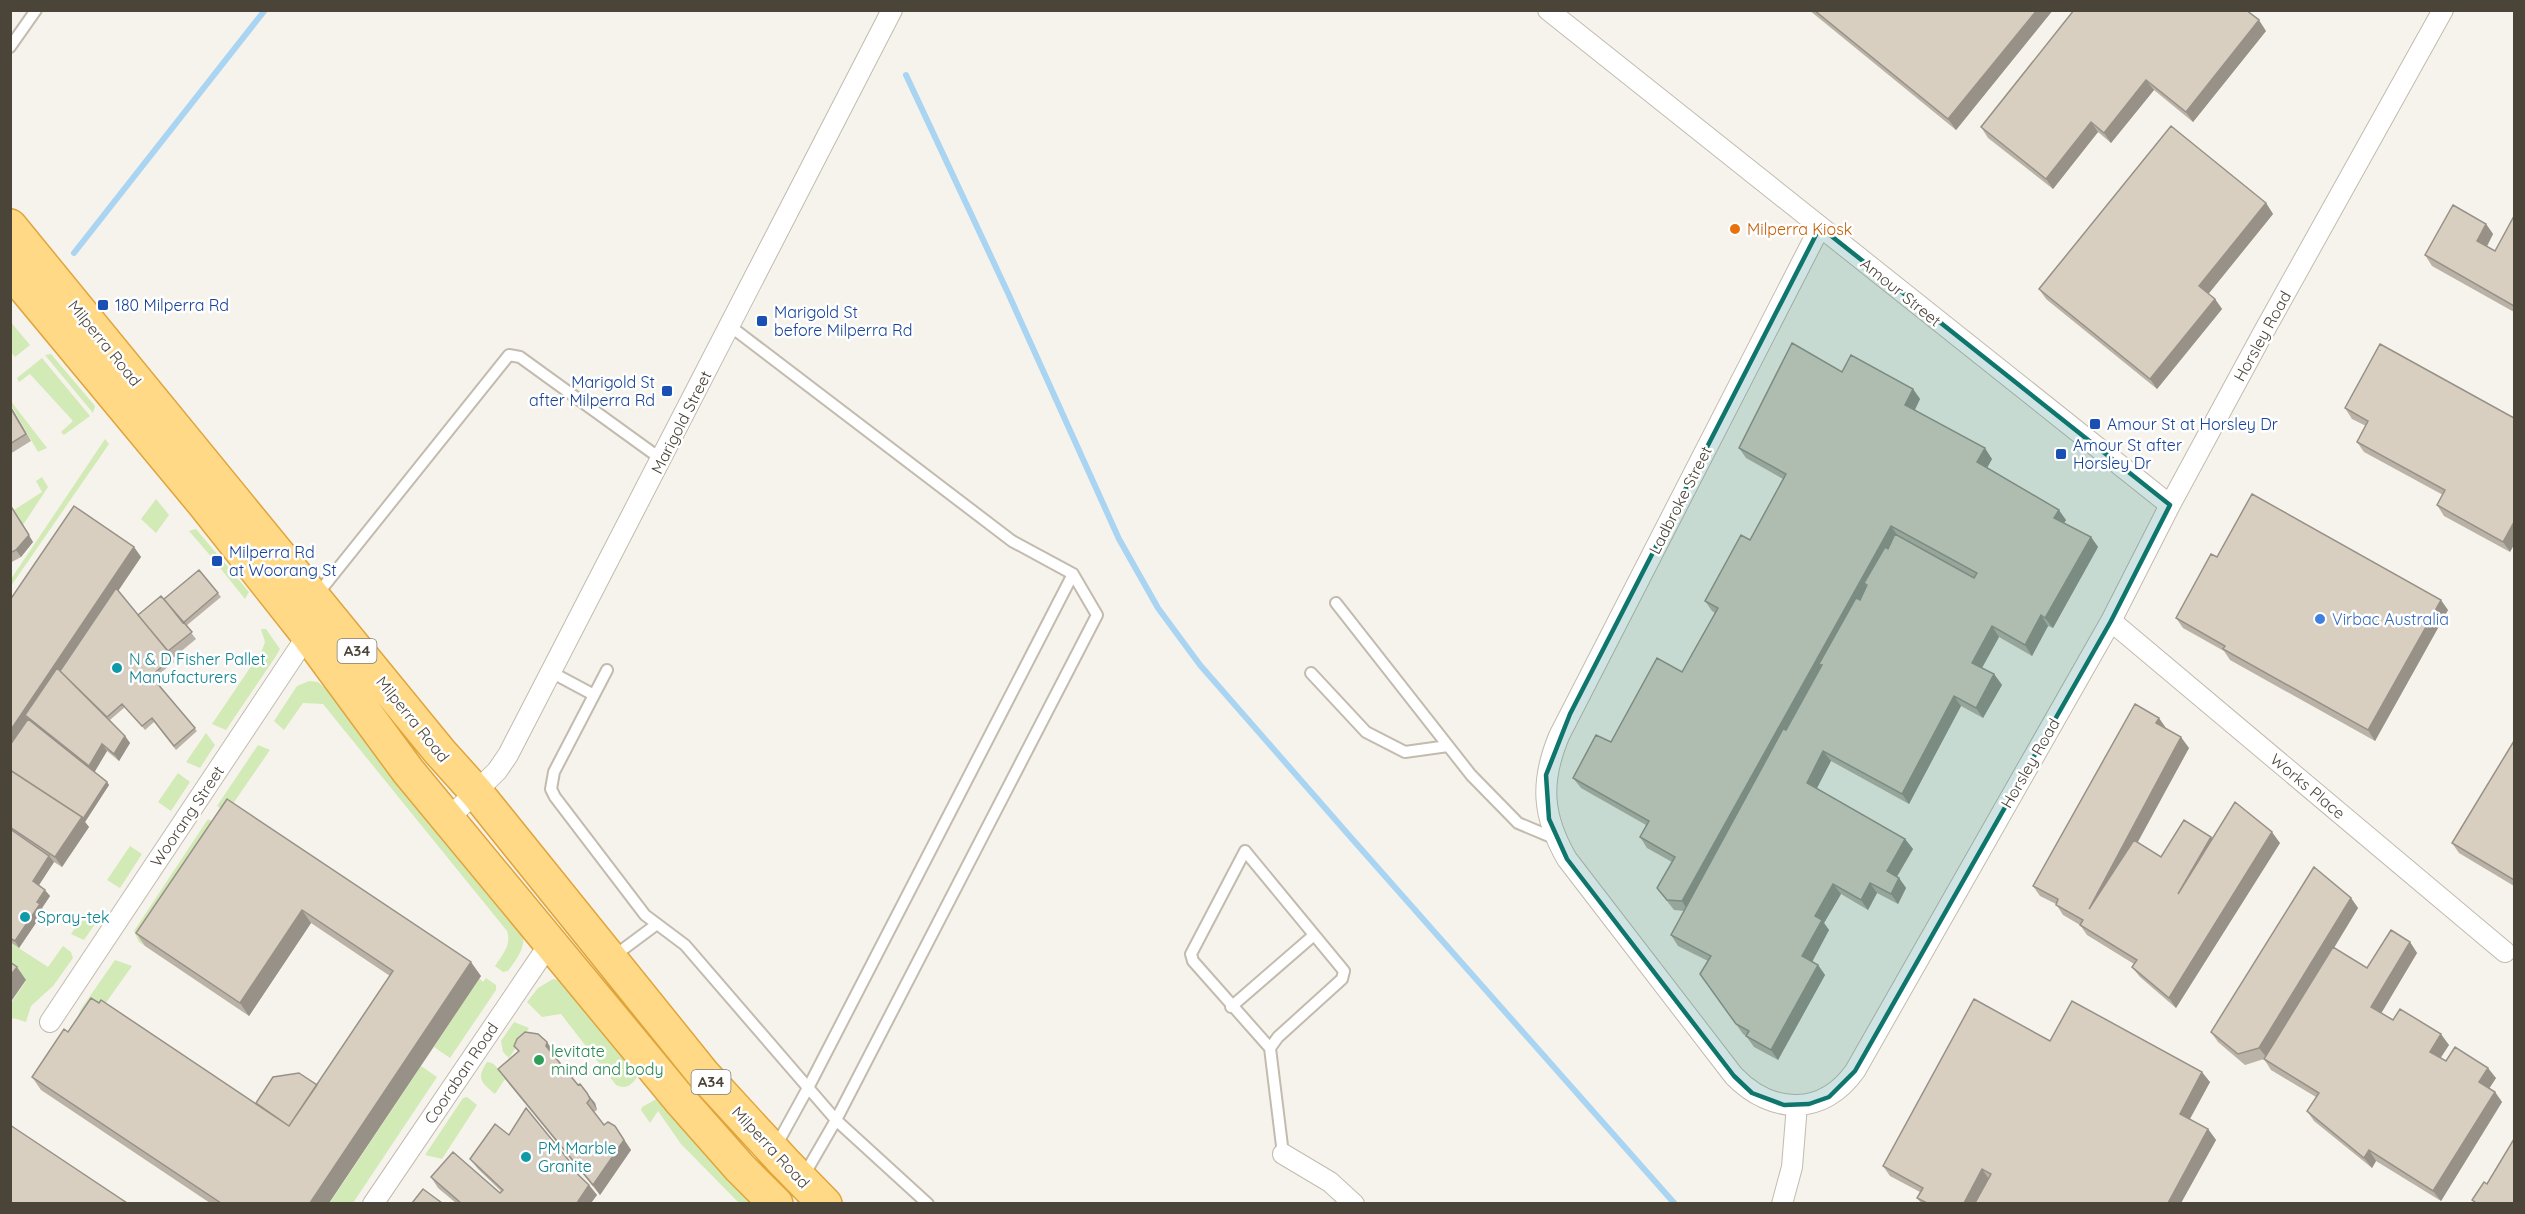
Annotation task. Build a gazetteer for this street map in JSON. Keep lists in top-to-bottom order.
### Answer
{
  "streets": {
    "highway": ["Milperra Road", "A34"],
    "street": [
      "Amour Street",
      "Horsley Road",
      "Marigold Street",
      "Ladbroke Street",
      "Works Place",
      "Woorang Street",
      "Cooraban Road"
    ]
  },
  "crossings": [
    ["Amour Street", "Horsley Road"],
    ["Amour Street", "Ladbroke Street"],
    ["Horsley Road", "Ladbroke Street"],
    ["Horsley Road", "Works Place"],
    ["Milperra Road", "Marigold Street"],
    ["Milperra Road", "Woorang Street"],
    ["Milperra Road", "Cooraban Road"]
  ],
  "places": {
    "other": [
      "Milperra Kiosk",
      "Virbac Australia",
      "N & D Fisher Pallet Manufacturers",
      "Spray-tek",
      "levitate mind and body",
      "PM Marble Granite"
    ],
    "transit": [
      "180 Milperra Rd",
      "Marigold St before Milperra Rd",
      "Marigold St after Milperra Rd",
      "Amour St at Horsley Dr",
      "Amour St after Horsley Dr",
      "Milperra Rd at Woorang St"
    ]
  }
}
